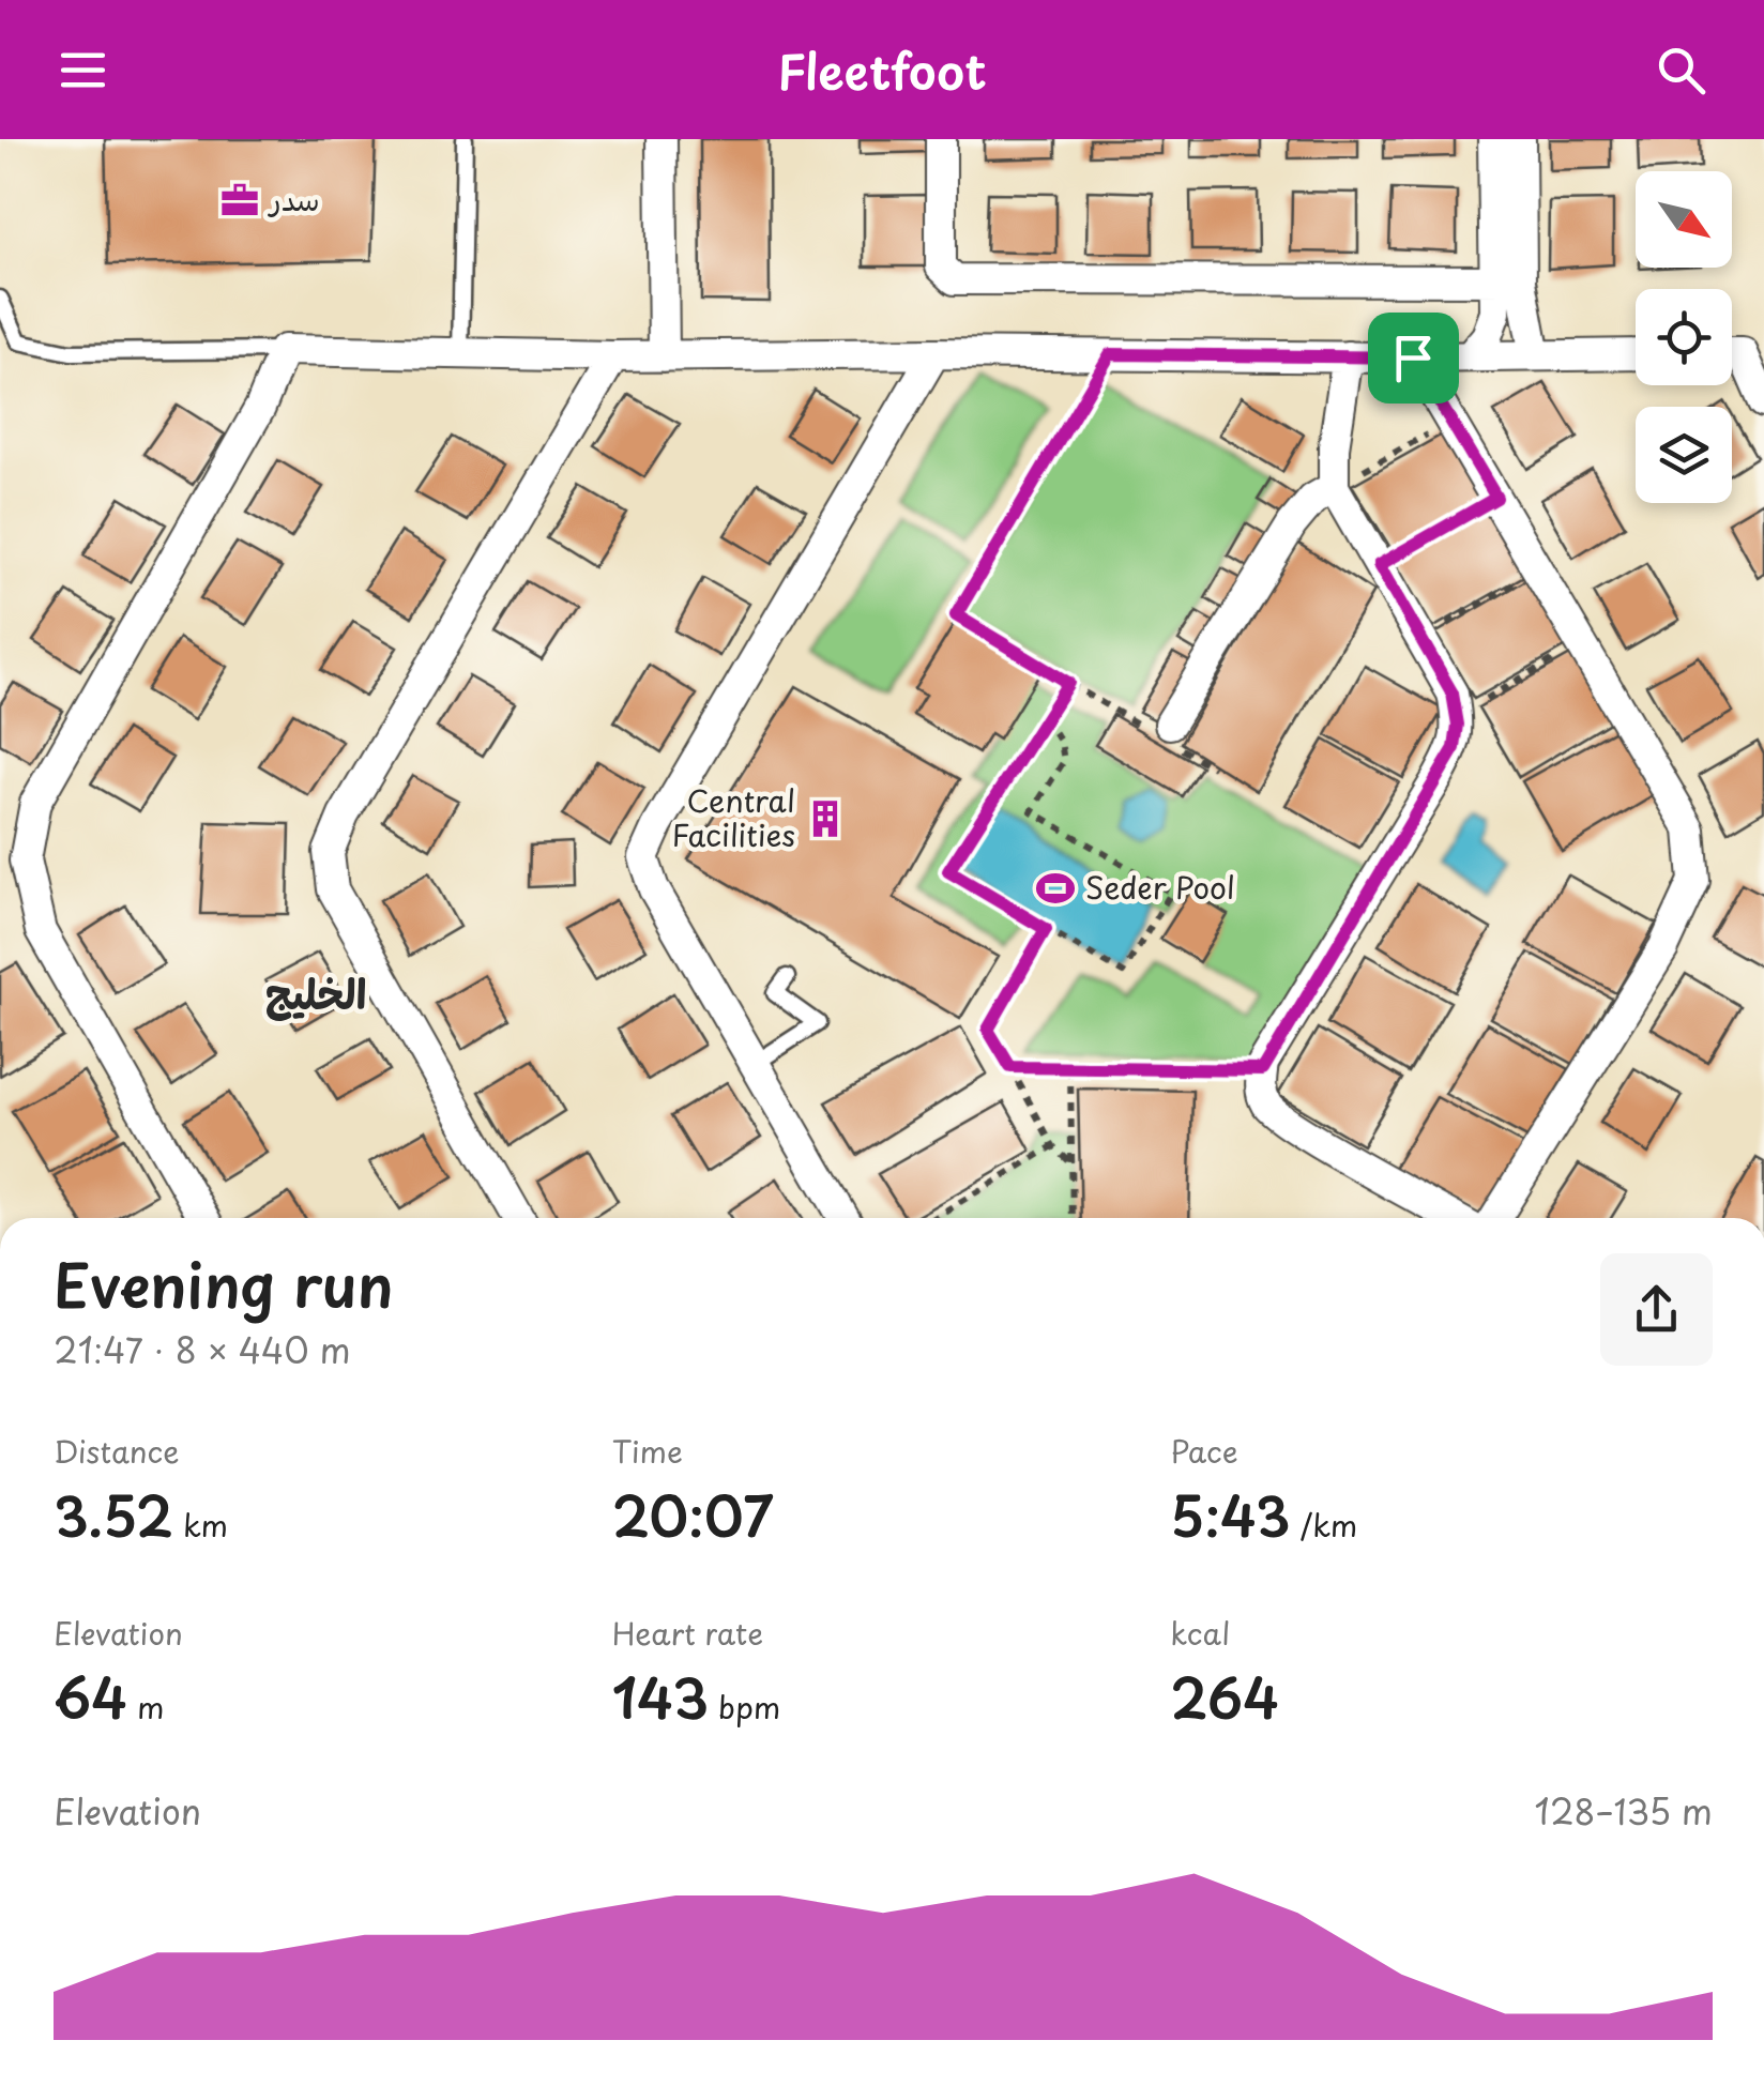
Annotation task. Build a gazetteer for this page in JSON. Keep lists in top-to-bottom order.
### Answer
{
  "districts": ["الخليج"],
  "places": {
    "office": ["سدر"],
    "building": ["Central Facilities"],
    "sports": ["Seder Pool"]
  },
  "north": "bottom right",
  "page": {
    "header": "Fleetfoot",
    "heading": ["Evening run", "21:47 · 8 × 440 m"],
    "stats": [
      ["Distance", "3.52 km"],
      ["Time", "20:07"],
      ["Pace", "5:43 /km"],
      ["Elevation", "64 m"],
      ["Heart rate", "143 bpm"],
      ["kcal", "264"]
    ],
    "chart": ["Elevation", "128–135 m"]
  }
}
